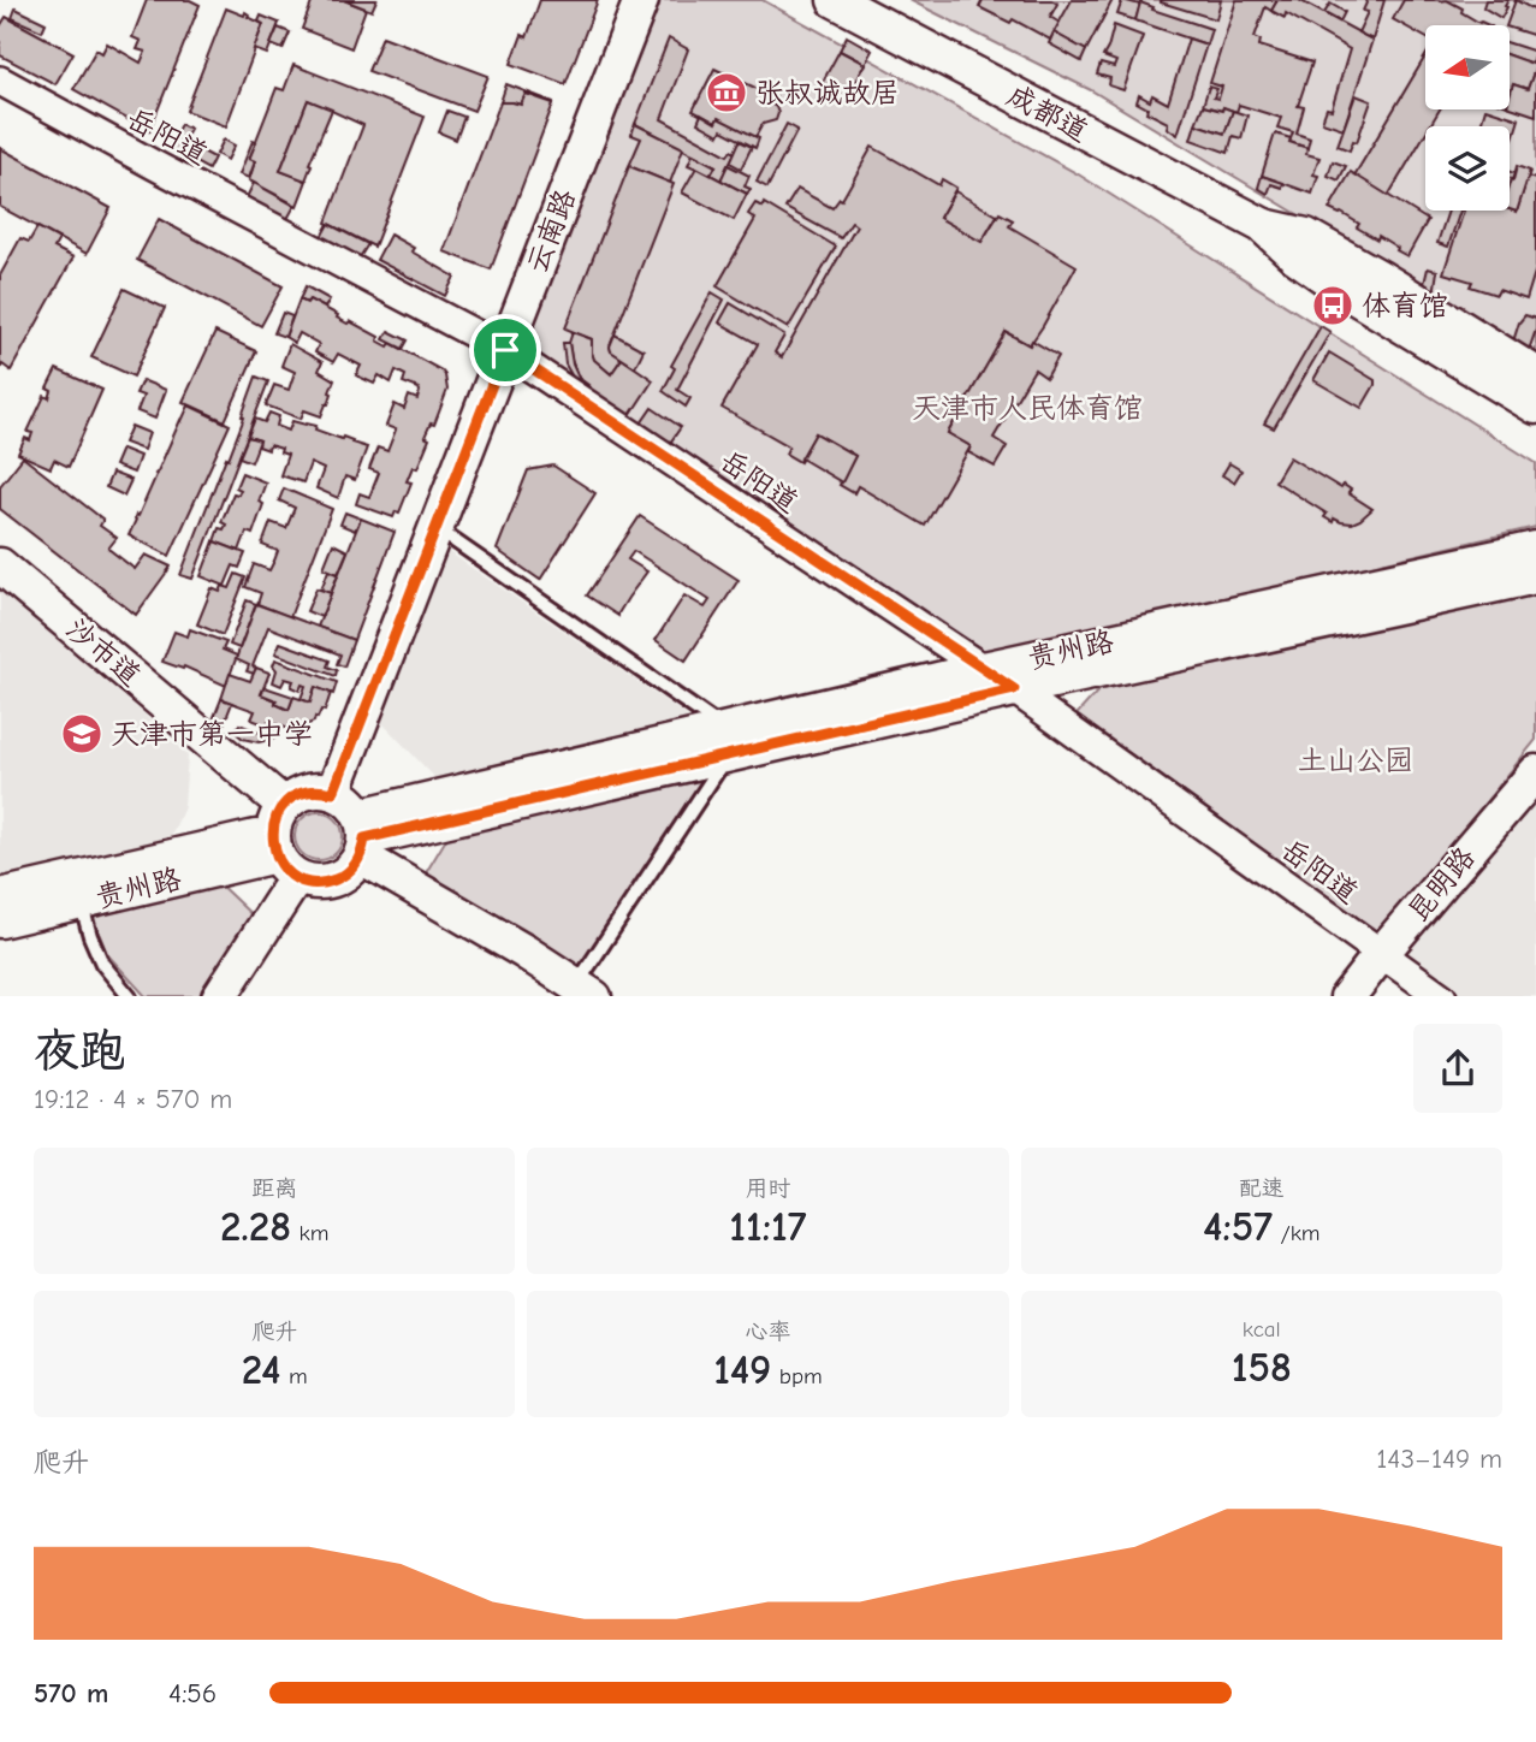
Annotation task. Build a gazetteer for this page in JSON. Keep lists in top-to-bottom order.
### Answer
{
  "streets": {
    "street": [
      "成都道",
      "岳阳道",
      "云南路",
      "贵州路",
      "沙市道",
      "昆明路"
    ]
  },
  "crossings": [
    ["岳阳道", "云南路"],
    ["岳阳道", "贵州路"],
    ["岳阳道", "昆明路"],
    ["云南路", "贵州路"],
    ["云南路", "沙市道"],
    ["贵州路", "沙市道"]
  ],
  "parks": ["天津市人民体育馆", "土山公园"],
  "places": {
    "museum": ["张叔诚故居"],
    "bus stop": ["体育馆"],
    "school or university": ["天津市第一中学"]
  },
  "north": "left",
  "page": {
    "heading": ["夜跑", "19:12 · 4 × 570 m"],
    "stats": [
      ["距离", "2.28 km"],
      ["用时", "11:17"],
      ["配速", "4:57 /km"],
      ["爬升", "24 m"],
      ["心率", "149 bpm"],
      ["kcal", "158"]
    ],
    "chart": ["爬升", "143–149 m"],
    "list": [
      {
        "name": "570 m",
        "note": "4:56"
      }
    ]
  }
}
